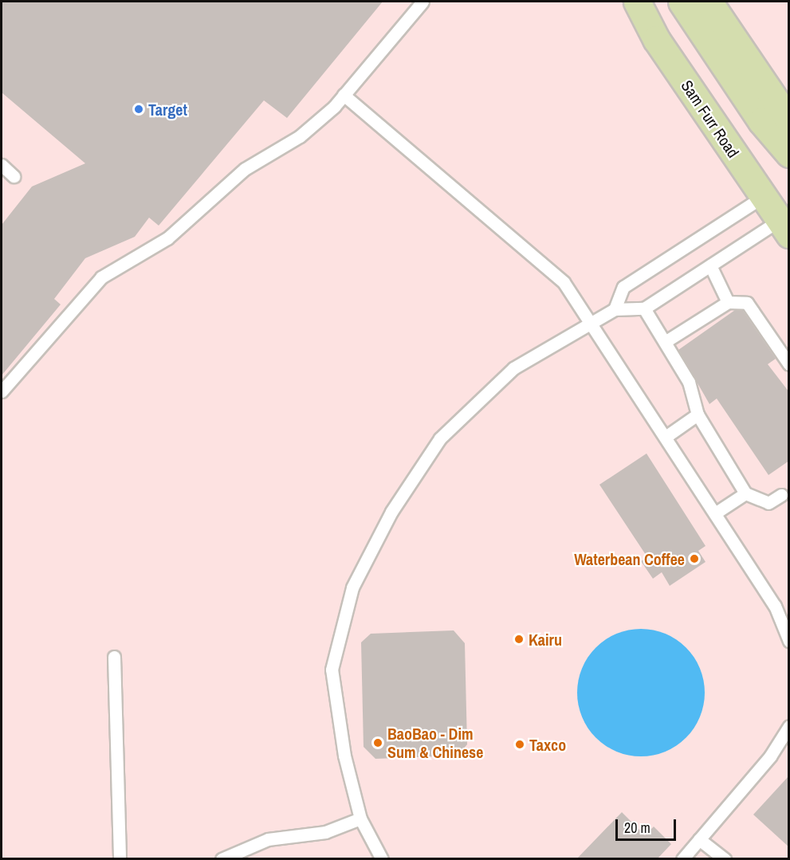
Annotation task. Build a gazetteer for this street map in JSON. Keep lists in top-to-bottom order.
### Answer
{
  "streets": {
    "main road": ["Sam Furr Road"]
  },
  "places": [
    "Target",
    "Waterbean Coffee",
    "Kairu",
    "BaoBao - Dim Sum & Chinese",
    "Taxco"
  ],
  "scale_bar": "20 m"
}
